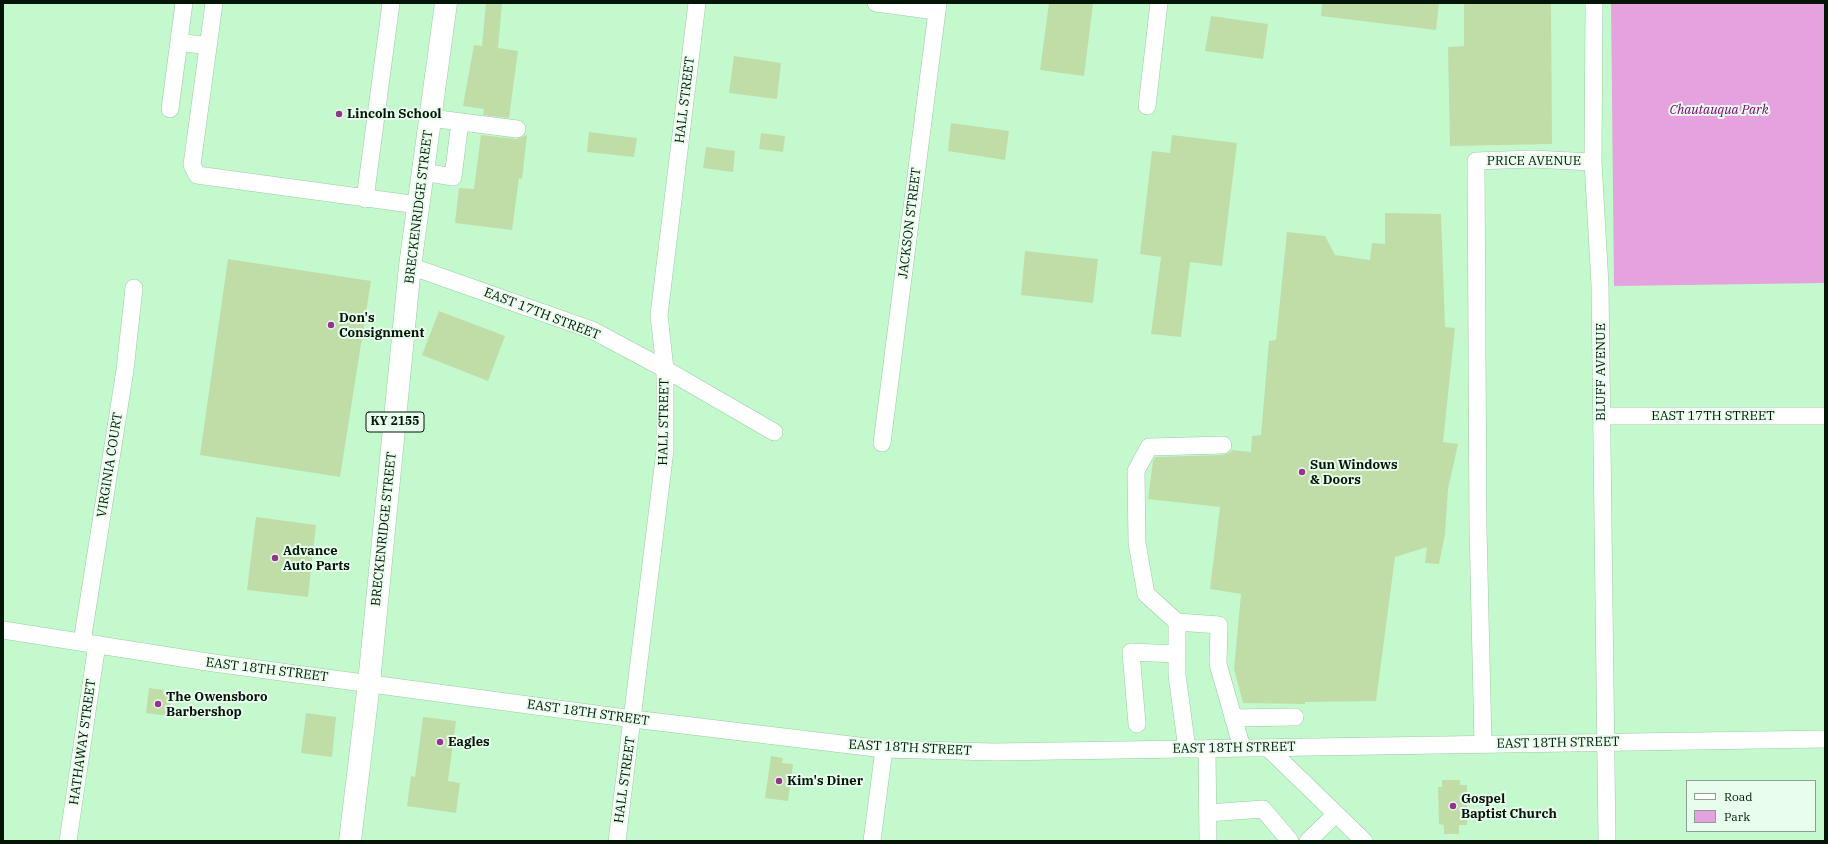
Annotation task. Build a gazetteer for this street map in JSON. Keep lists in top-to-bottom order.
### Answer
{
  "streets": {
    "main road": ["BRECKENRIDGE STREET", "KY 2155"],
    "street": [
      "HALL STREET",
      "PRICE AVENUE",
      "JACKSON STREET",
      "EAST 17TH STREET",
      "BLUFF AVENUE",
      "VIRGINIA COURT",
      "EAST 18TH STREET",
      "HATHAWAY STREET"
    ]
  },
  "crossings": [
    ["HALL STREET", "EAST 17TH STREET"],
    ["HALL STREET", "EAST 18TH STREET"],
    ["PRICE AVENUE", "BLUFF AVENUE"],
    ["PRICE AVENUE", "EAST 18TH STREET"],
    ["BRECKENRIDGE STREET", "EAST 17TH STREET"],
    ["BRECKENRIDGE STREET", "EAST 18TH STREET"],
    ["EAST 17TH STREET", "BLUFF AVENUE"],
    ["BLUFF AVENUE", "EAST 18TH STREET"],
    ["VIRGINIA COURT", "EAST 18TH STREET"],
    ["VIRGINIA COURT", "HATHAWAY STREET"],
    ["EAST 18TH STREET", "HATHAWAY STREET"]
  ],
  "parks": ["Chautauqua Park"],
  "places": [
    "Lincoln School",
    "Don's Consignment",
    "Sun Windows & Doors",
    "Advance Auto Parts",
    "The Owensboro Barbershop",
    "Eagles",
    "Kim's Diner",
    "Gospel Baptist Church"
  ],
  "legend": ["Road", "Park"]
}
